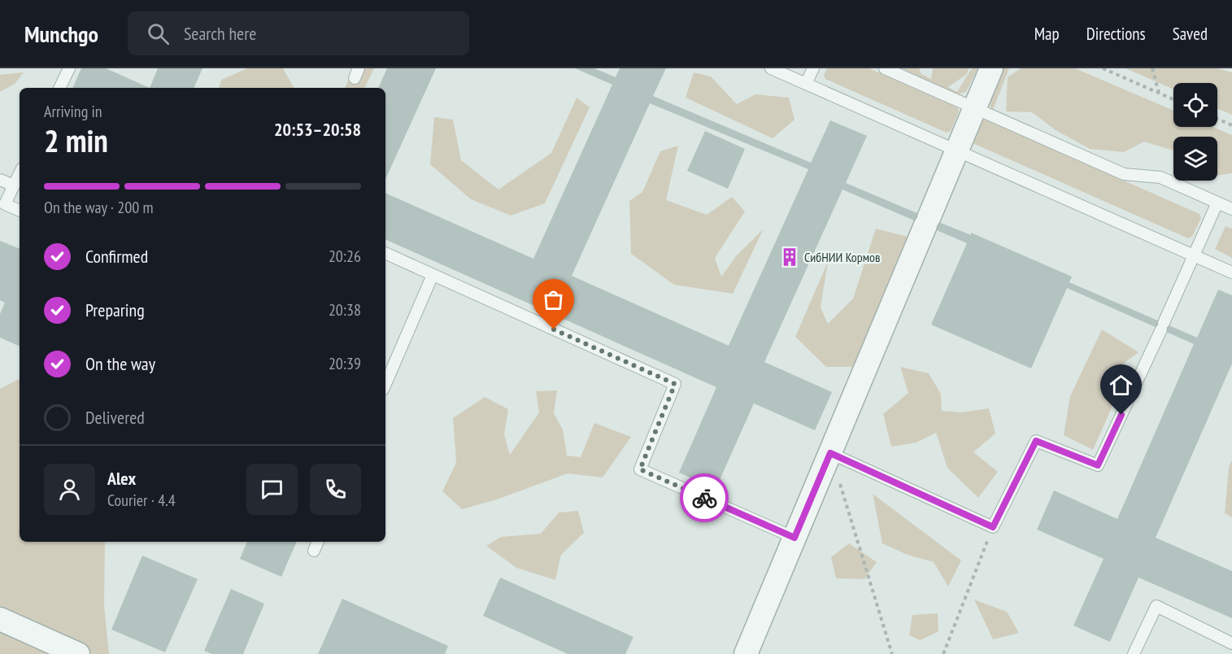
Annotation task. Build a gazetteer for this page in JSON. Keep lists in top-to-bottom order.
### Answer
{
  "places": {
    "building": ["СибНИИ Кормов"]
  },
  "page": {
    "header": "Munchgo",
    "search": "Search here",
    "nav": ["Map", "Directions", "Saved"],
    "heading": ["2 min", "Arriving in", "20:53–20:58"],
    "panel": ["Alex", "Courier · 4.4"],
    "bar": "On the way · 200 m",
    "list": [
      ["Confirmed", "20:26"],
      ["Preparing", "20:38"],
      ["On the way", "20:39"],
      "Delivered"
    ]
  }
}
